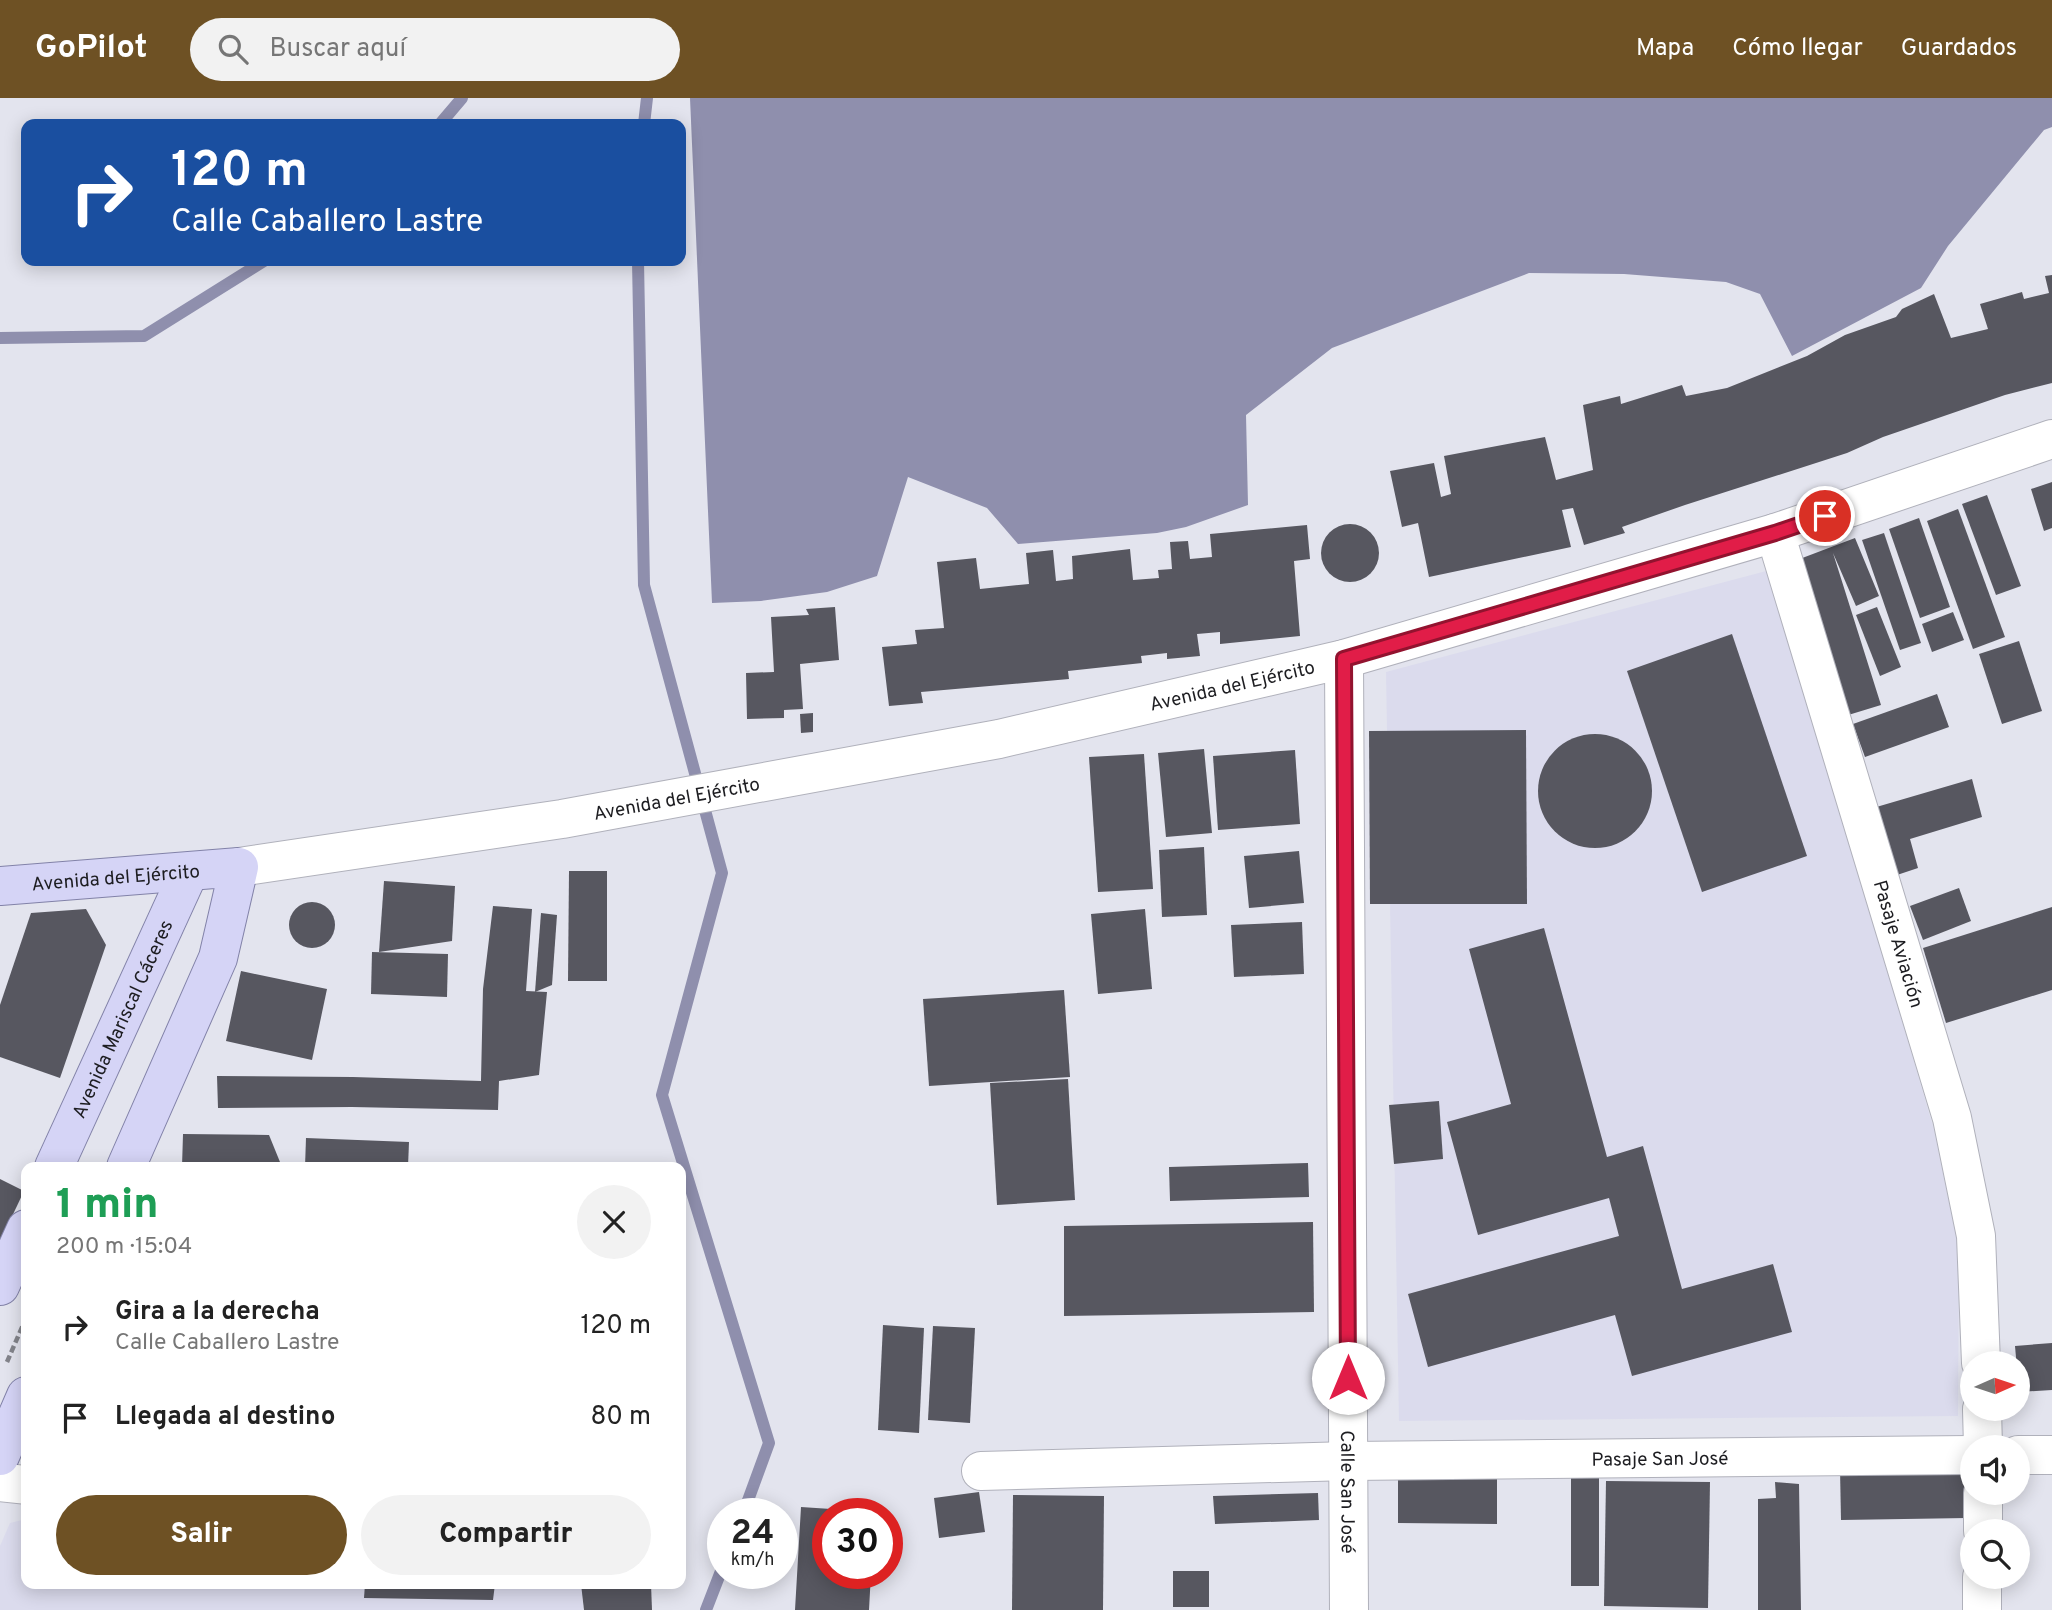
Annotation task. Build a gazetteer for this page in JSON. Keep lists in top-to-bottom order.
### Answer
{
  "streets": {
    "main road": ["Avenida del Ejército", "Avenida Mariscal Cáceres"],
    "street": ["Pasaje Aviación", "Pasaje San José", "Calle San José"]
  },
  "crossings": [
    ["Avenida del Ejército", "Pasaje Aviación"],
    ["Avenida del Ejército", "Avenida Mariscal Cáceres"],
    ["Avenida del Ejército", "Calle San José"],
    ["Pasaje San José", "Calle San José"]
  ],
  "north": "right",
  "page": {
    "header": "GoPilot",
    "search": "Buscar aquí",
    "nav": ["Mapa", "Cómo llegar", "Guardados"],
    "turn": ["120 m", "Calle Caballero Lastre"],
    "heading": ["1 min", "200 m · 15:04"],
    "list": [
      {
        "name": "Gira a la derecha",
        "note": "Calle Caballero Lastre",
        "value": "120 m"
      },
      {
        "name": "Llegada al destino",
        "value": "80 m"
      }
    ],
    "buttons": ["Salir", "Compartir"],
    "speed": "24 km/h",
    "limit": "30"
  }
}
